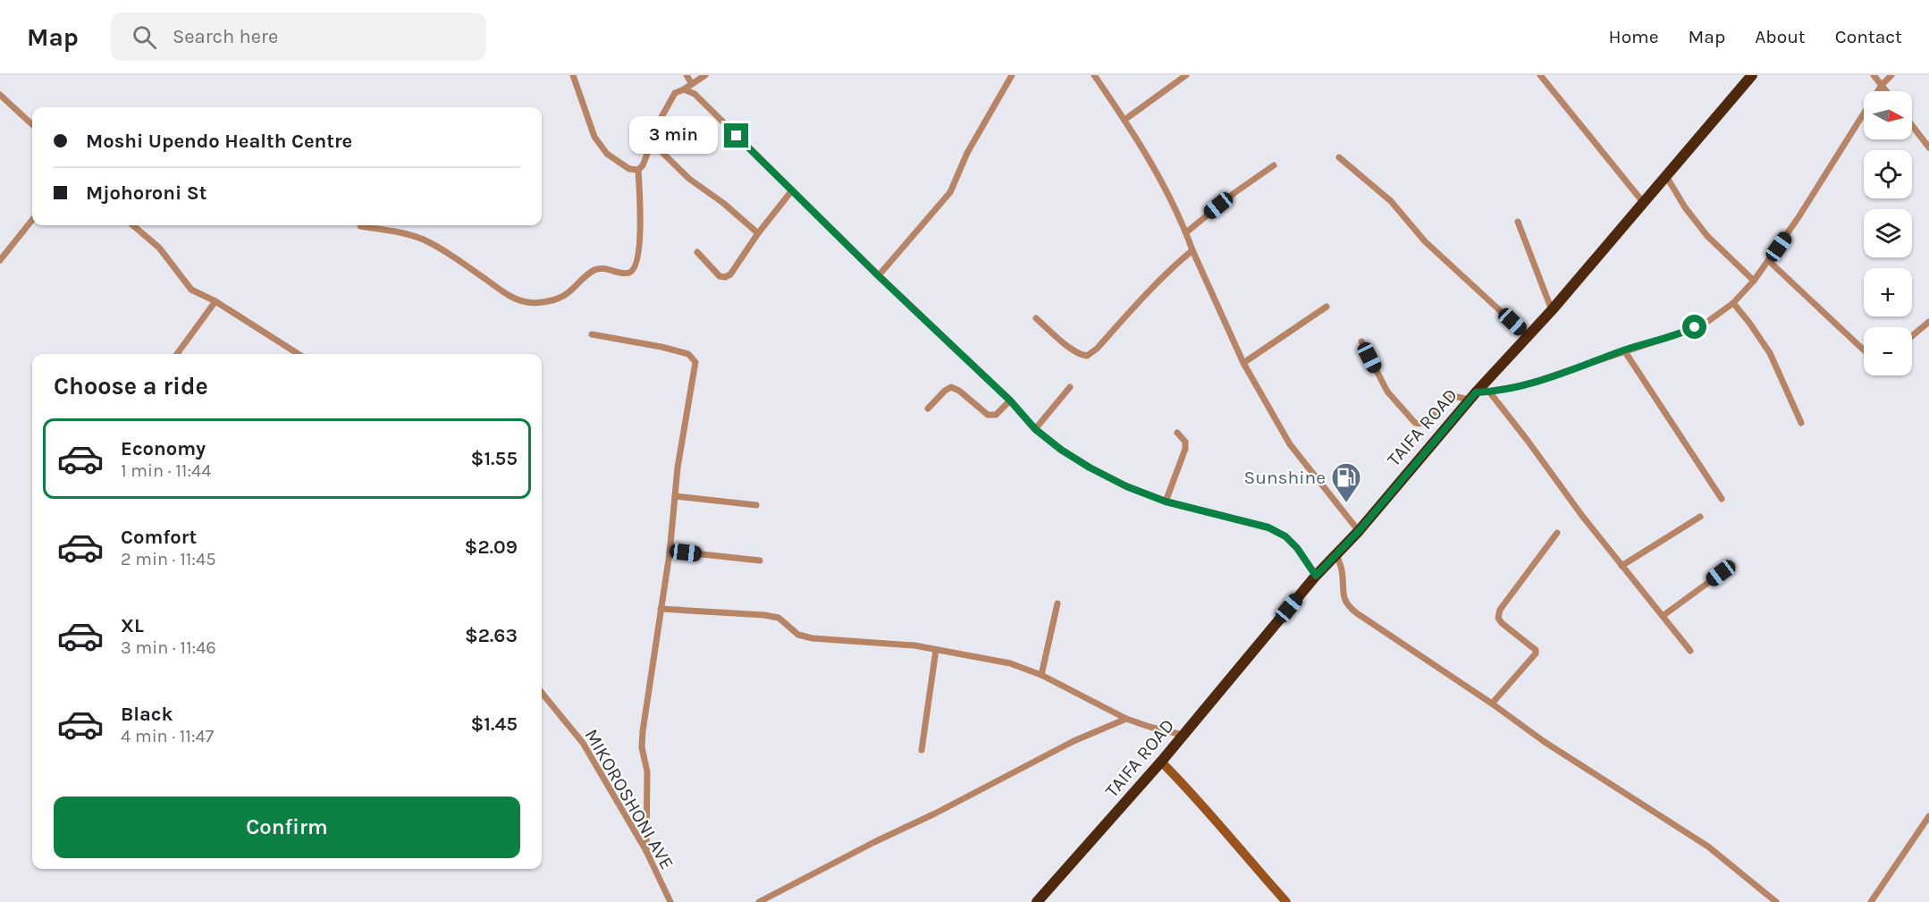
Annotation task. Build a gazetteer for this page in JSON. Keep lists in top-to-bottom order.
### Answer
{
  "streets": {
    "highway": ["TAIFA ROAD"],
    "street": ["MIKOROSHONI AVE"]
  },
  "places": {
    "fuel station": ["Sunshine"]
  },
  "north": "right",
  "page": {
    "header": "Map",
    "search": "Search here",
    "nav": [
      "Home",
      "Map",
      "About",
      "Contact"
    ],
    "map_buttons": ["+", "−"],
    "banner": ["Moshi Upendo Health Centre", "Mjohoroni St"],
    "bubble": "3 min",
    "heading": "Choose a ride",
    "list": [
      {
        "name": "Economy",
        "note": "1 min · 11:44",
        "value": "$1.55"
      },
      {
        "name": "Comfort",
        "note": "2 min · 11:45",
        "value": "$2.09"
      },
      {
        "name": "XL",
        "note": "3 min · 11:46",
        "value": "$2.63"
      },
      {
        "name": "Black",
        "note": "4 min · 11:47",
        "value": "$1.45"
      }
    ],
    "buttons": "Confirm"
  }
}
